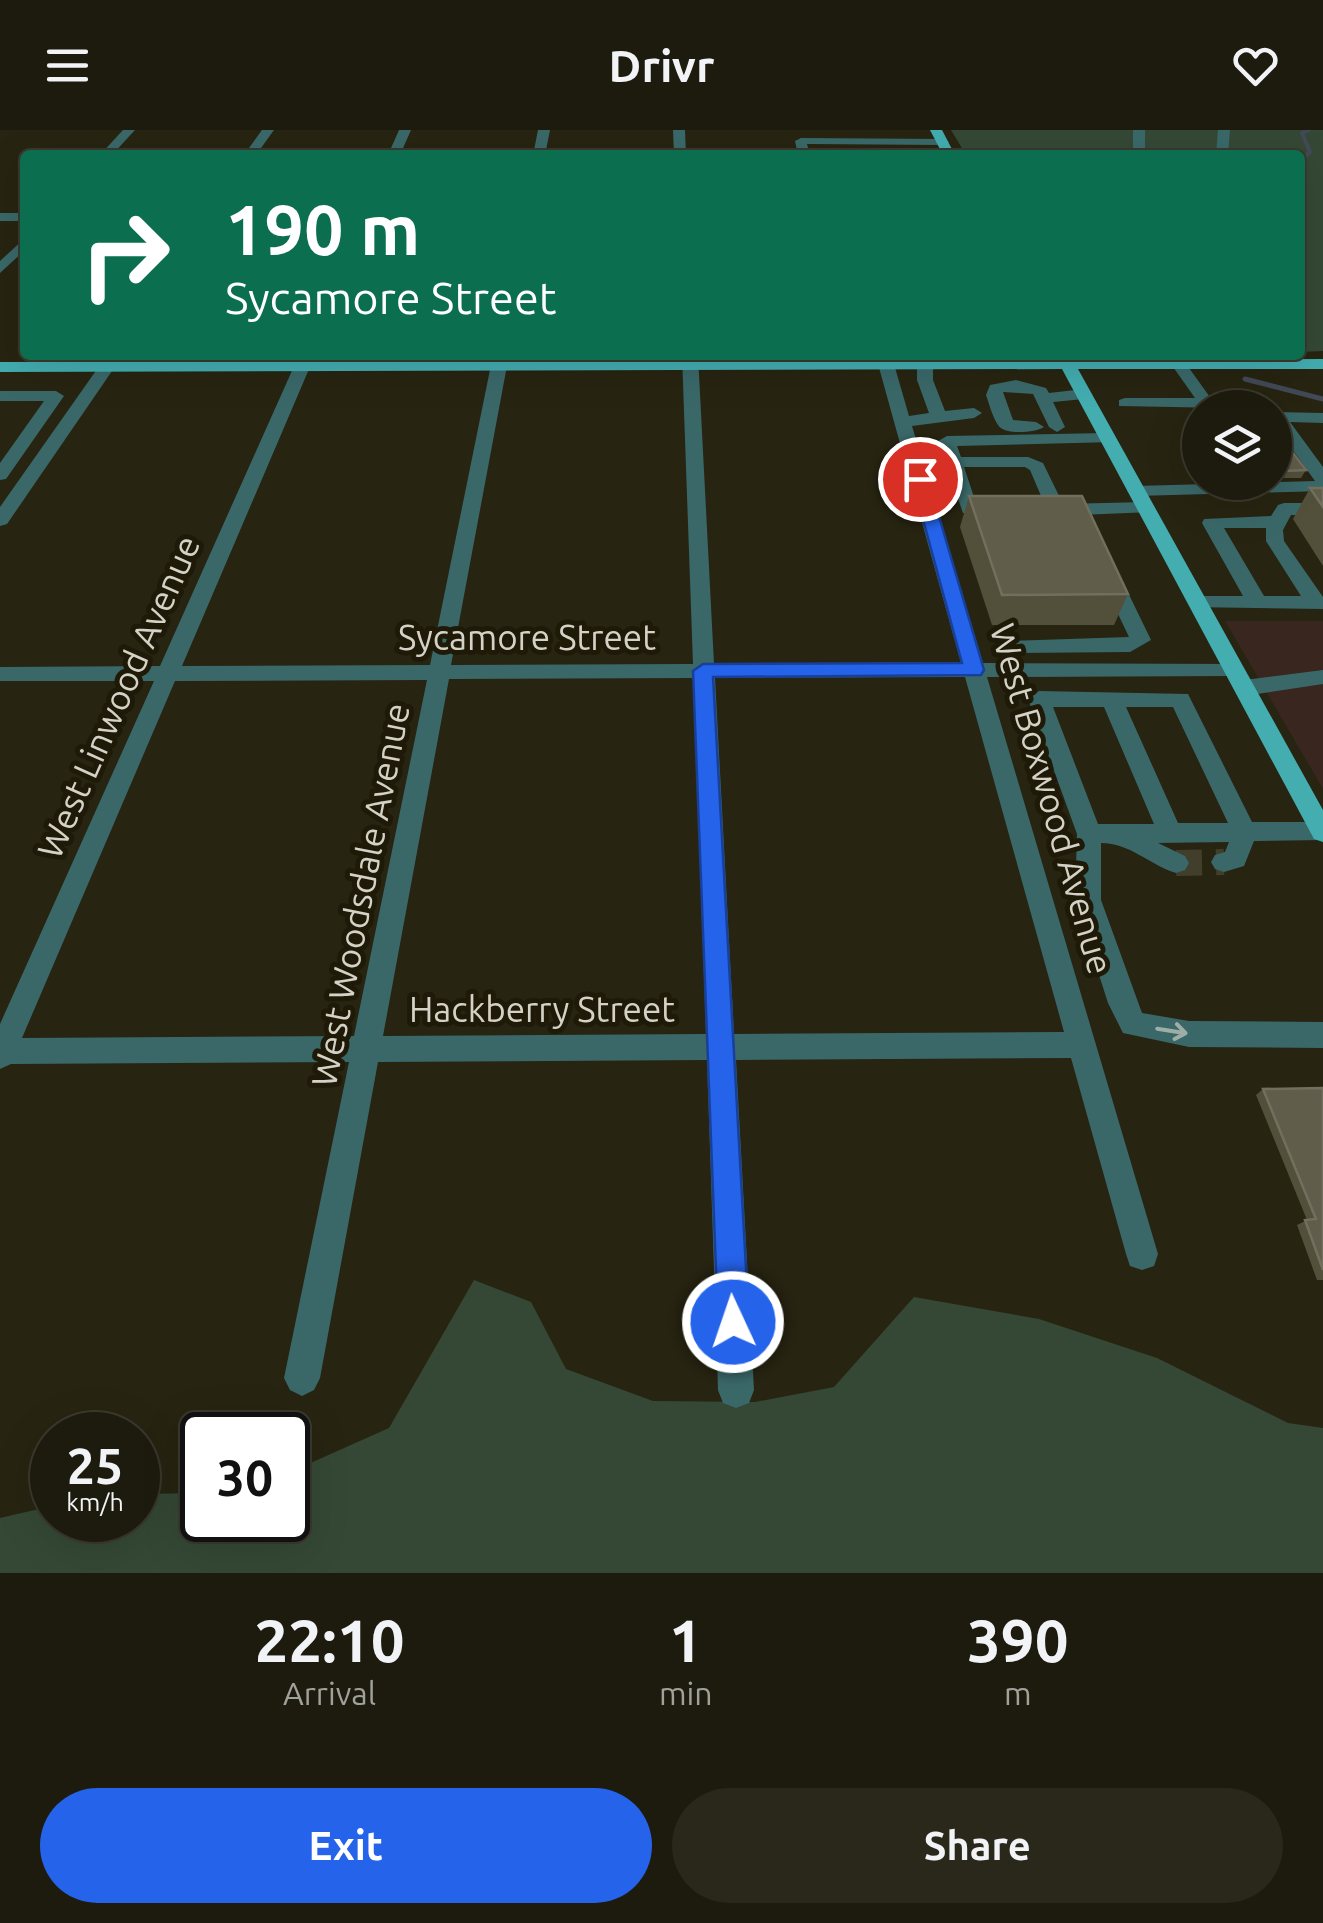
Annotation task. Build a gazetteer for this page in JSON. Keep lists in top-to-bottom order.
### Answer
{
  "streets": {
    "street": [
      "Sycamore Street",
      "West Linwood Avenue",
      "West Boxwood Avenue",
      "West Woodsdale Avenue",
      "Hackberry Street"
    ]
  },
  "crossings": [
    ["Sycamore Street", "West Linwood Avenue"],
    ["Sycamore Street", "West Boxwood Avenue"],
    ["Sycamore Street", "West Woodsdale Avenue"],
    ["West Linwood Avenue", "Hackberry Street"],
    ["West Boxwood Avenue", "Hackberry Street"],
    ["West Woodsdale Avenue", "Hackberry Street"]
  ],
  "page": {
    "header": "Drivr",
    "turn": ["190 m", "Sycamore Street"],
    "speed": "25 km/h",
    "limit": "30",
    "eta": [
      "22:10",
      "Arrival",
      "1",
      "min",
      "390",
      "m"
    ],
    "buttons": ["Exit", "Share"]
  }
}
